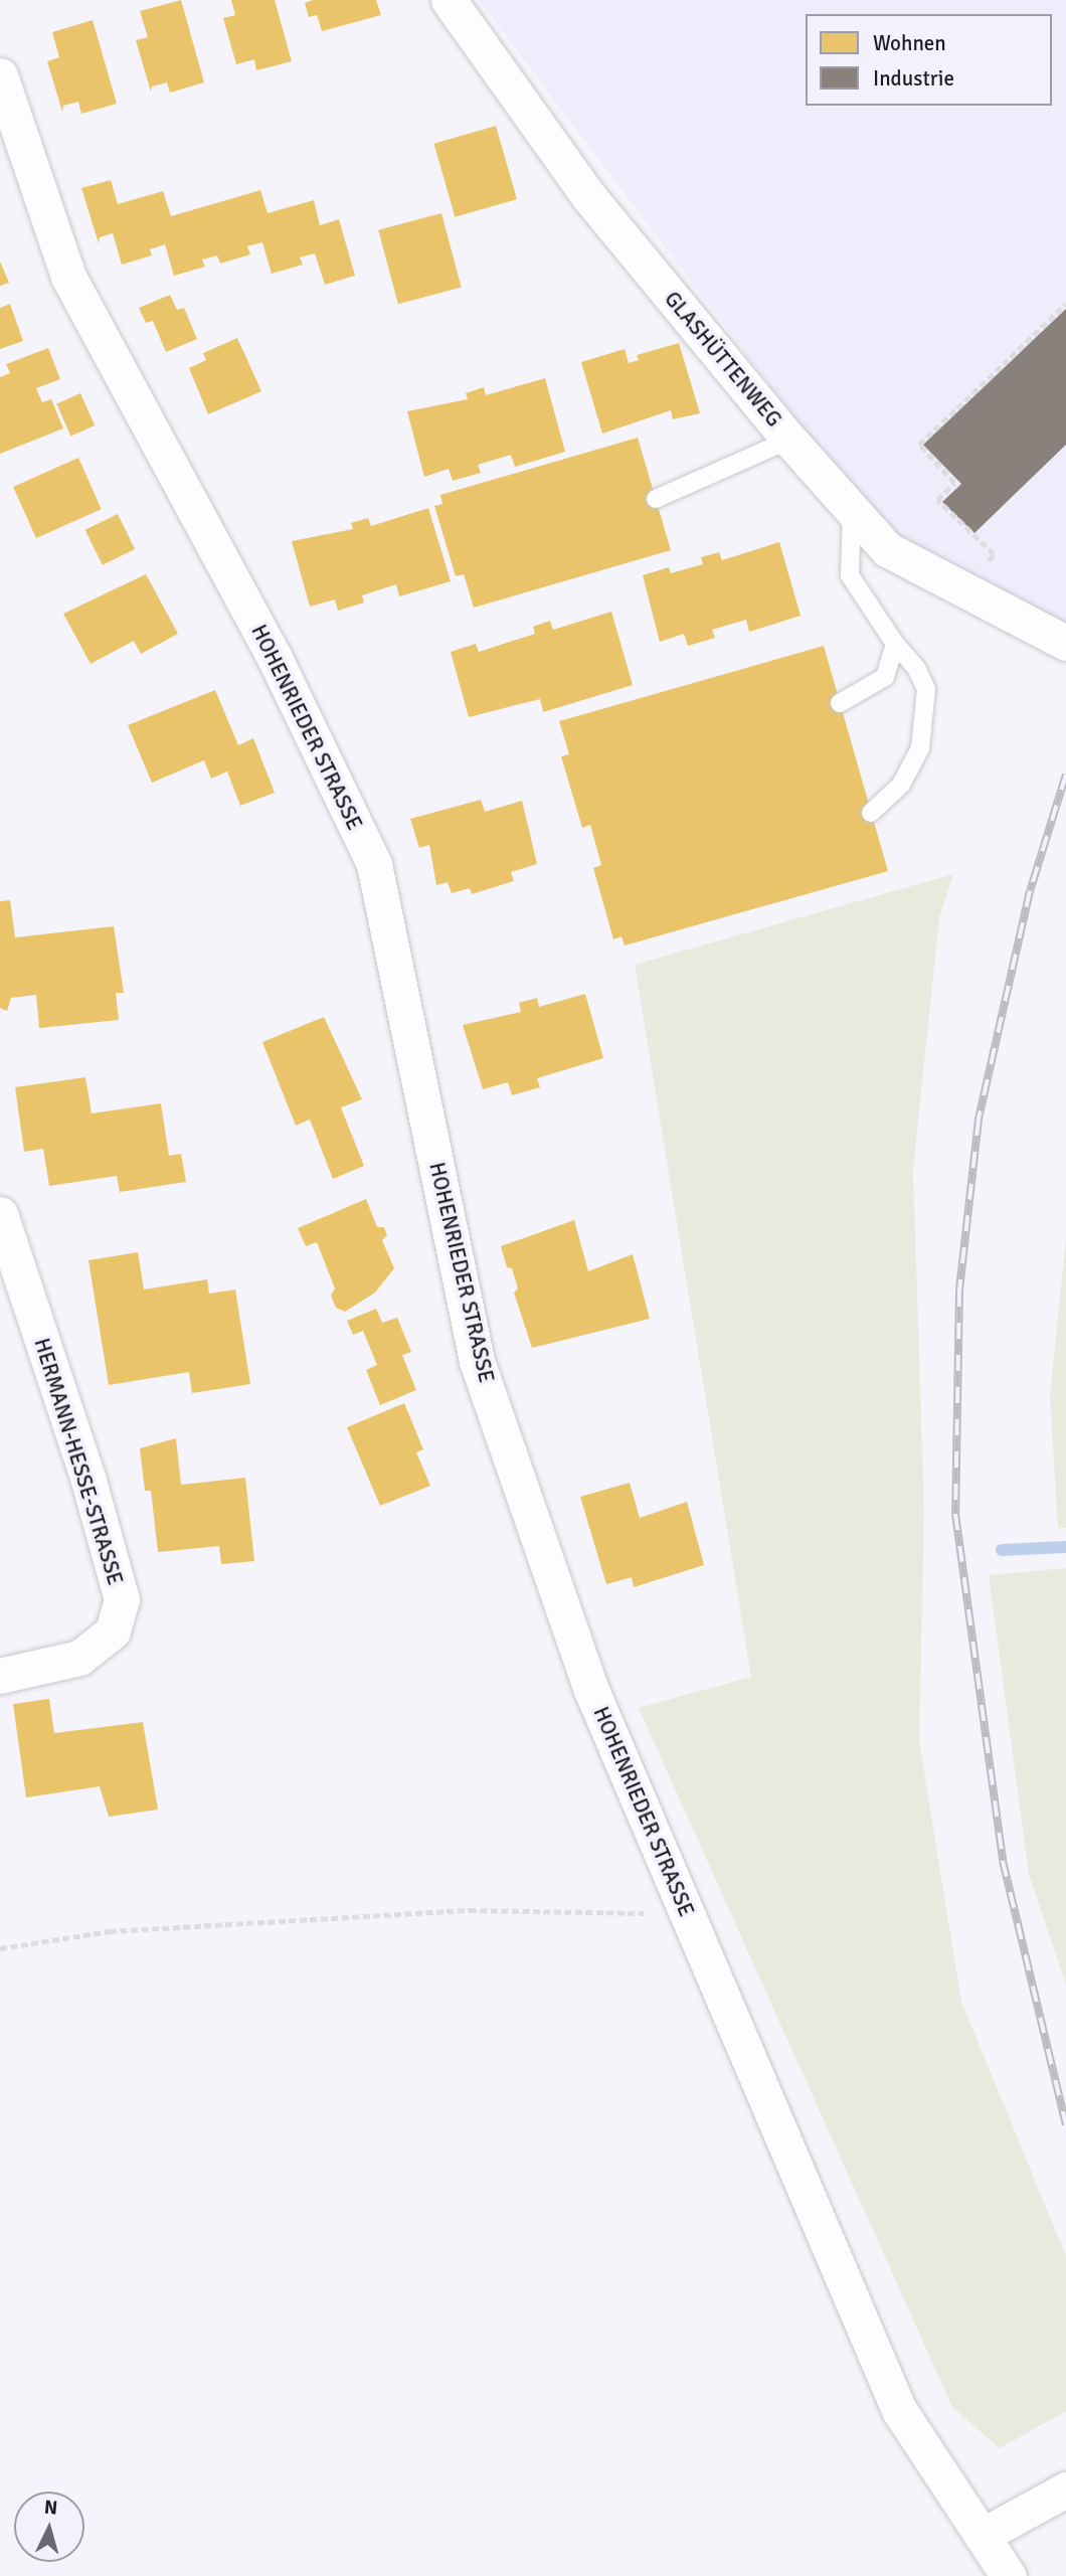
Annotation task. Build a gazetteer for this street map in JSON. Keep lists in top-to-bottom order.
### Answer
{
  "streets": {
    "street": ["GLASHÜTTENWEG", "HOHENRIEDER STRASSE", "HERMANN-HESSE-STRASSE"]
  },
  "legend": ["Wohnen", "Industrie"],
  "north": "top"
}
